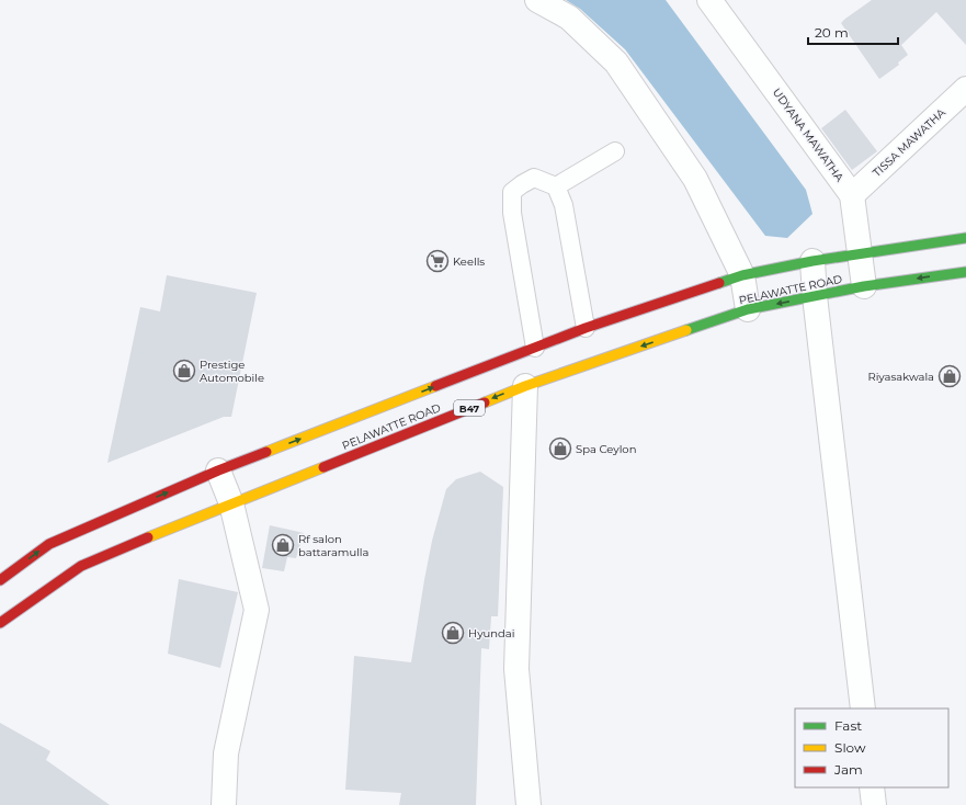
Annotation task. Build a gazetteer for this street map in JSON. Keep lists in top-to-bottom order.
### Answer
{
  "streets": {
    "main road": ["PELAWATTE ROAD", "B47"],
    "street": ["UDYANA MAWATHA", "TISSA MAWATHA"]
  },
  "crossings": [
    ["UDYANA MAWATHA", "TISSA MAWATHA"],
    ["UDYANA MAWATHA", "PELAWATTE ROAD"]
  ],
  "places": {
    "supermarket": ["Keells"],
    "shop": [
      "Prestige Automobile",
      "Riyasakwala",
      "Spa Ceylon",
      "Rf salon battaramulla",
      "Hyundai"
    ]
  },
  "legend": ["Fast", "Slow", "Jam"],
  "scale_bar": "20 m"
}
